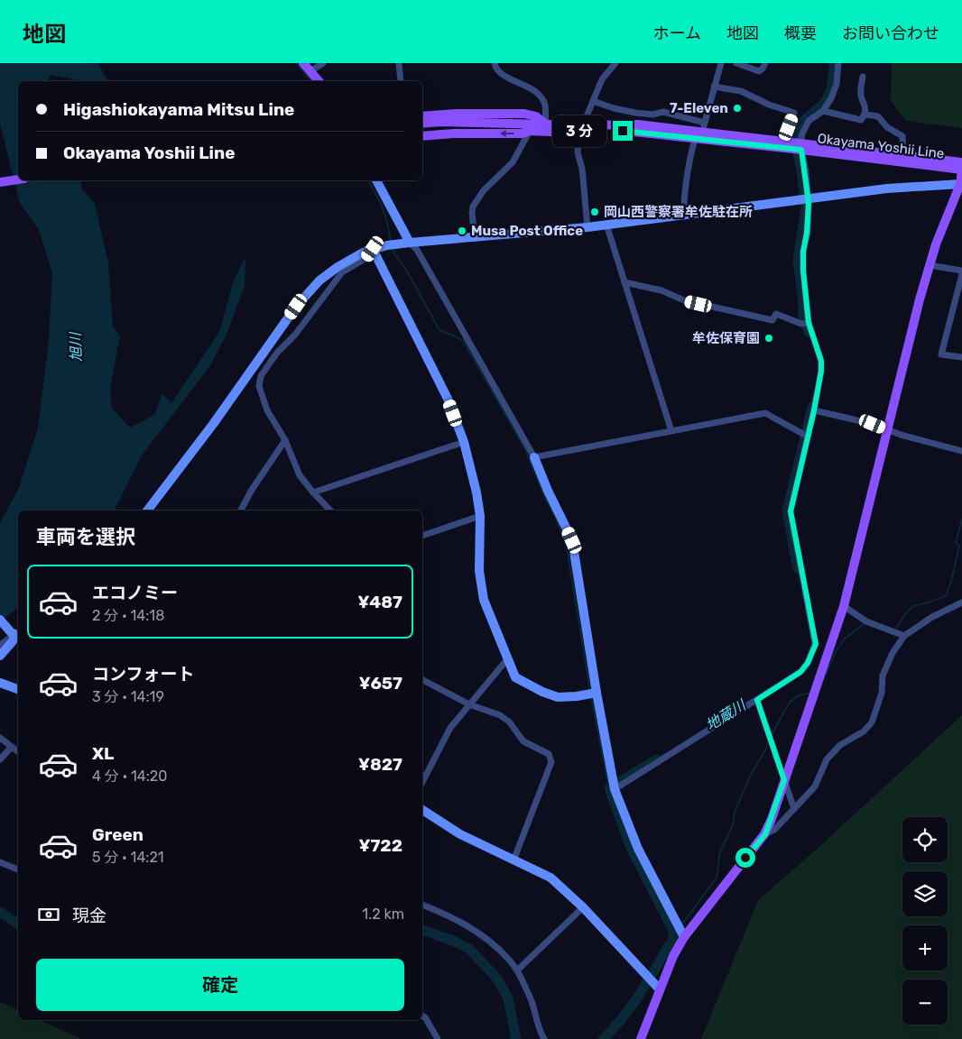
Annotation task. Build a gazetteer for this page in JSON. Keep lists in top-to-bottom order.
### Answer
{
  "streets": {
    "main road": ["Okayama Yoshii Line"]
  },
  "water": ["旭川", "地蔵川"],
  "places": [
    "7-Eleven",
    "岡山西警察署牟佐駐在所",
    "Musa Post Office",
    "牟佐保育園"
  ],
  "page": {
    "header": "地図",
    "nav": [
      "ホーム",
      "地図",
      "概要",
      "お問い合わせ"
    ],
    "banner": ["Higashiokayama Mitsu Line", "Okayama Yoshii Line"],
    "bubble": "3 分",
    "heading": "車両を選択",
    "list": [
      {
        "name": "エコノミー",
        "note": "2 分 · 14:18",
        "value": "¥487"
      },
      {
        "name": "コンフォート",
        "note": "3 分 · 14:19",
        "value": "¥657"
      },
      {
        "name": "XL",
        "note": "4 分 · 14:20",
        "value": "¥827"
      },
      {
        "name": "Green",
        "note": "5 分 · 14:21",
        "value": "¥722"
      }
    ],
    "map_buttons": ["+", "−"],
    "pay": ["現金", "1.2 km"],
    "buttons": "確定"
  }
}
